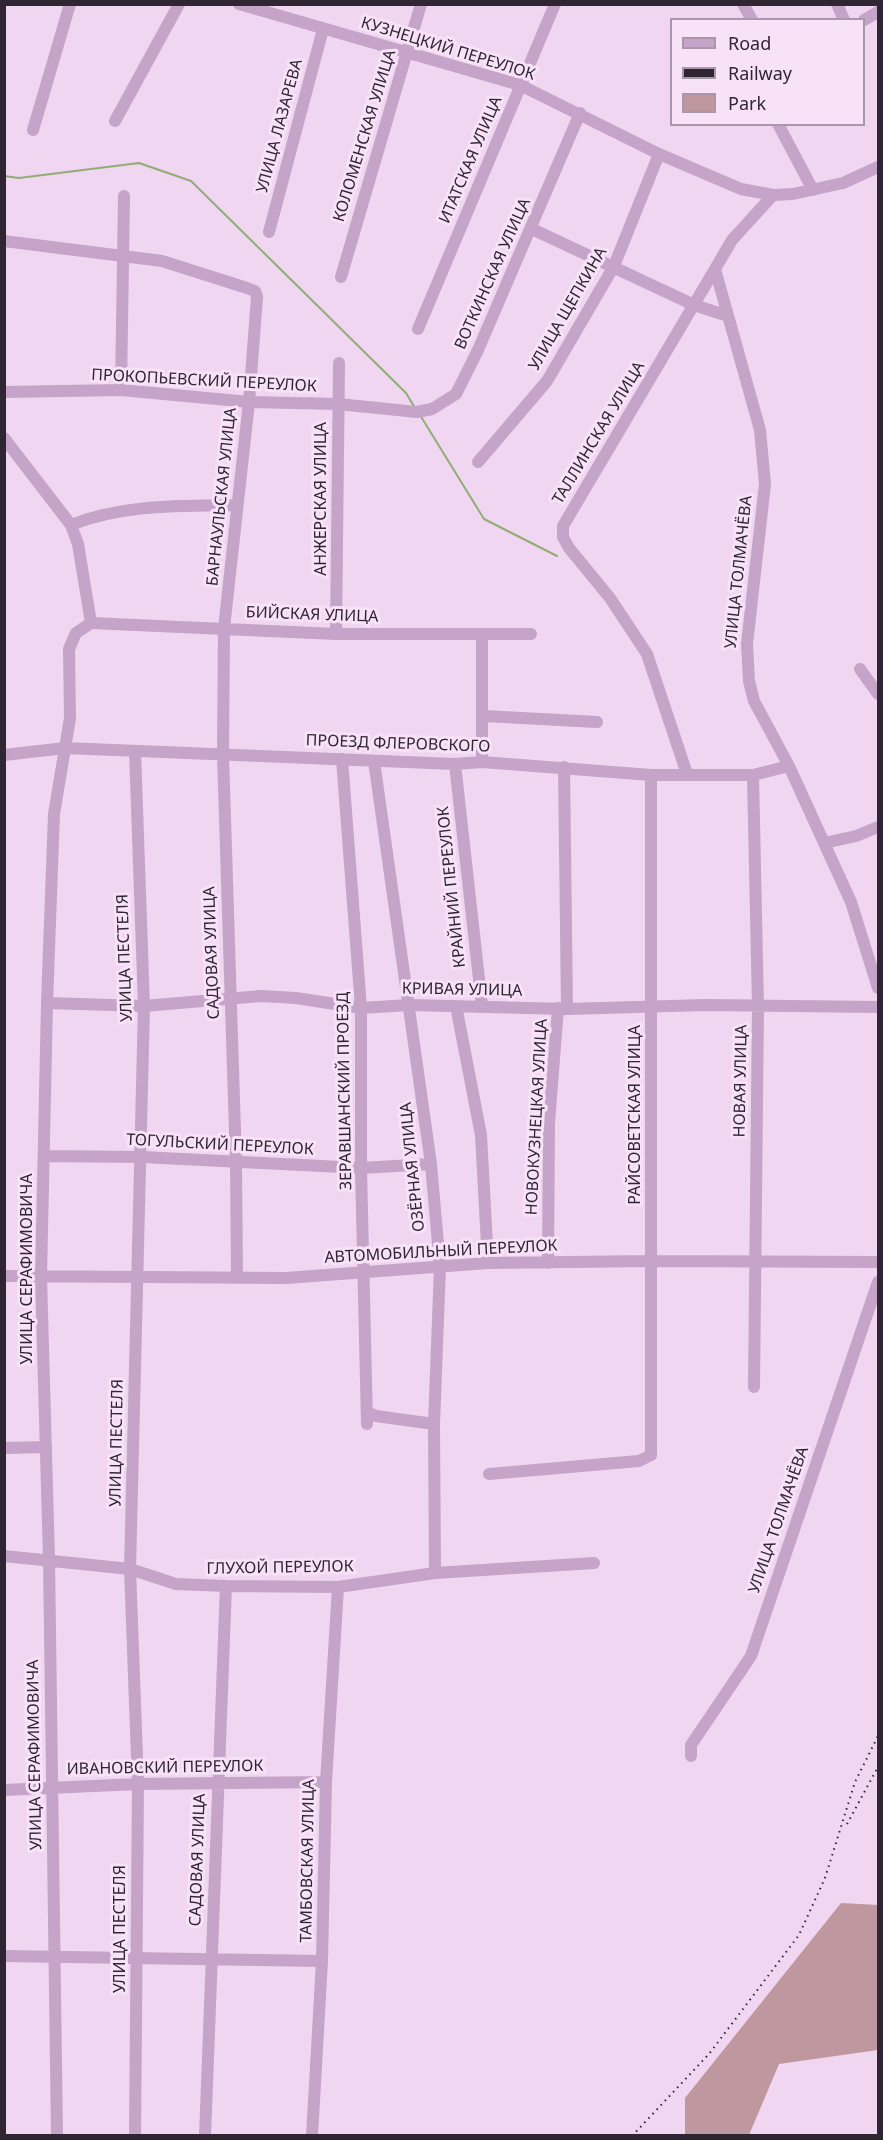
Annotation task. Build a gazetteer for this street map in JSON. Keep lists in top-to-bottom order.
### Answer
{
  "streets": {
    "street": [
      "КУЗНЕЦКИЙ ПЕРЕУЛОК",
      "УЛИЦА ЛАЗАРЕВА",
      "КОЛОМЕНСКАЯ УЛИЦА",
      "ИТАТСКАЯ УЛИЦА",
      "ВОТКИНСКАЯ УЛИЦА",
      "УЛИЦА ЩЕПКИНА",
      "ПРОКОПЬЕВСКИЙ ПЕРЕУЛОК",
      "ТАЛЛИНСКАЯ УЛИЦА",
      "БАРНАУЛЬСКАЯ УЛИЦА",
      "АНЖЕРСКАЯ УЛИЦА",
      "УЛИЦА ТОЛМАЧЁВА",
      "БИЙСКАЯ УЛИЦА",
      "ПРОЕЗД ФЛЕРОВСКОГО",
      "КРАЙНИЙ ПЕРЕУЛОК",
      "САДОВАЯ УЛИЦА",
      "УЛИЦА ПЕСТЕЛЯ",
      "КРИВАЯ УЛИЦА",
      "НОВАЯ УЛИЦА",
      "ЗЕРАВШАНСКИЙ ПРОЕЗД",
      "РАЙСОВЕТСКАЯ УЛИЦА",
      "НОВОКУЗНЕЦКАЯ УЛИЦА",
      "ТОГУЛЬСКИЙ ПЕРЕУЛОК",
      "ОЗЁРНАЯ УЛИЦА",
      "АВТОМОБИЛЬНЫЙ ПЕРЕУЛОК",
      "УЛИЦА СЕРАФИМОВИЧА",
      "ГЛУХОЙ ПЕРЕУЛОК",
      "ИВАНОВСКИЙ ПЕРЕУЛОК",
      "ТАМБОВСКАЯ УЛИЦА"
    ]
  },
  "crossings": [
    ["КУЗНЕЦКИЙ ПЕРЕУЛОК", "УЛИЦА ЛАЗАРЕВА"],
    ["КУЗНЕЦКИЙ ПЕРЕУЛОК", "КОЛОМЕНСКАЯ УЛИЦА"],
    ["КУЗНЕЦКИЙ ПЕРЕУЛОК", "ИТАТСКАЯ УЛИЦА"],
    ["КУЗНЕЦКИЙ ПЕРЕУЛОК", "ВОТКИНСКАЯ УЛИЦА"],
    ["КУЗНЕЦКИЙ ПЕРЕУЛОК", "УЛИЦА ЩЕПКИНА"],
    ["ВОТКИНСКАЯ УЛИЦА", "ПРОКОПЬЕВСКИЙ ПЕРЕУЛОК"],
    ["ПРОКОПЬЕВСКИЙ ПЕРЕУЛОК", "БАРНАУЛЬСКАЯ УЛИЦА"],
    ["ПРОКОПЬЕВСКИЙ ПЕРЕУЛОК", "АНЖЕРСКАЯ УЛИЦА"],
    ["ТАЛЛИНСКАЯ УЛИЦА", "УЛИЦА ТОЛМАЧЁВА"],
    ["ТАЛЛИНСКАЯ УЛИЦА", "ПРОЕЗД ФЛЕРОВСКОГО"],
    ["БАРНАУЛЬСКАЯ УЛИЦА", "БИЙСКАЯ УЛИЦА"],
    ["БАРНАУЛЬСКАЯ УЛИЦА", "САДОВАЯ УЛИЦА"],
    ["АНЖЕРСКАЯ УЛИЦА", "БИЙСКАЯ УЛИЦА"],
    ["УЛИЦА ТОЛМАЧЁВА", "ПРОЕЗД ФЛЕРОВСКОГО"],
    ["БИЙСКАЯ УЛИЦА", "САДОВАЯ УЛИЦА"],
    ["БИЙСКАЯ УЛИЦА", "УЛИЦА СЕРАФИМОВИЧА"],
    ["ПРОЕЗД ФЛЕРОВСКОГО", "КРАЙНИЙ ПЕРЕУЛОК"],
    ["ПРОЕЗД ФЛЕРОВСКОГО", "САДОВАЯ УЛИЦА"],
    ["ПРОЕЗД ФЛЕРОВСКОГО", "УЛИЦА ПЕСТЕЛЯ"],
    ["ПРОЕЗД ФЛЕРОВСКОГО", "НОВАЯ УЛИЦА"],
    ["ПРОЕЗД ФЛЕРОВСКОГО", "ЗЕРАВШАНСКИЙ ПРОЕЗД"],
    ["ПРОЕЗД ФЛЕРОВСКОГО", "РАЙСОВЕТСКАЯ УЛИЦА"],
    ["ПРОЕЗД ФЛЕРОВСКОГО", "НОВОКУЗНЕЦКАЯ УЛИЦА"],
    ["ПРОЕЗД ФЛЕРОВСКОГО", "ОЗЁРНАЯ УЛИЦА"],
    ["ПРОЕЗД ФЛЕРОВСКОГО", "УЛИЦА СЕРАФИМОВИЧА"],
    ["КРАЙНИЙ ПЕРЕУЛОК", "КРИВАЯ УЛИЦА"],
    ["САДОВАЯ УЛИЦА", "КРИВАЯ УЛИЦА"],
    ["САДОВАЯ УЛИЦА", "ТОГУЛЬСКИЙ ПЕРЕУЛОК"],
    ["САДОВАЯ УЛИЦА", "АВТОМОБИЛЬНЫЙ ПЕРЕУЛОК"],
    ["САДОВАЯ УЛИЦА", "ГЛУХОЙ ПЕРЕУЛОК"],
    ["САДОВАЯ УЛИЦА", "ИВАНОВСКИЙ ПЕРЕУЛОК"],
    ["УЛИЦА ПЕСТЕЛЯ", "КРИВАЯ УЛИЦА"],
    ["УЛИЦА ПЕСТЕЛЯ", "ТОГУЛЬСКИЙ ПЕРЕУЛОК"],
    ["УЛИЦА ПЕСТЕЛЯ", "АВТОМОБИЛЬНЫЙ ПЕРЕУЛОК"],
    ["УЛИЦА ПЕСТЕЛЯ", "ГЛУХОЙ ПЕРЕУЛОК"],
    ["УЛИЦА ПЕСТЕЛЯ", "ИВАНОВСКИЙ ПЕРЕУЛОК"],
    ["КРИВАЯ УЛИЦА", "НОВАЯ УЛИЦА"],
    ["КРИВАЯ УЛИЦА", "ЗЕРАВШАНСКИЙ ПРОЕЗД"],
    ["КРИВАЯ УЛИЦА", "РАЙСОВЕТСКАЯ УЛИЦА"],
    ["КРИВАЯ УЛИЦА", "НОВОКУЗНЕЦКАЯ УЛИЦА"],
    ["КРИВАЯ УЛИЦА", "ОЗЁРНАЯ УЛИЦА"],
    ["КРИВАЯ УЛИЦА", "УЛИЦА СЕРАФИМОВИЧА"],
    ["НОВАЯ УЛИЦА", "АВТОМОБИЛЬНЫЙ ПЕРЕУЛОК"],
    ["ЗЕРАВШАНСКИЙ ПРОЕЗД", "ТОГУЛЬСКИЙ ПЕРЕУЛОК"],
    ["ЗЕРАВШАНСКИЙ ПРОЕЗД", "ОЗЁРНАЯ УЛИЦА"],
    ["ЗЕРАВШАНСКИЙ ПРОЕЗД", "АВТОМОБИЛЬНЫЙ ПЕРЕУЛОК"],
    ["РАЙСОВЕТСКАЯ УЛИЦА", "АВТОМОБИЛЬНЫЙ ПЕРЕУЛОК"],
    ["НОВОКУЗНЕЦКАЯ УЛИЦА", "АВТОМОБИЛЬНЫЙ ПЕРЕУЛОК"],
    ["ТОГУЛЬСКИЙ ПЕРЕУЛОК", "ОЗЁРНАЯ УЛИЦА"],
    ["ТОГУЛЬСКИЙ ПЕРЕУЛОК", "УЛИЦА СЕРАФИМОВИЧА"],
    ["ОЗЁРНАЯ УЛИЦА", "АВТОМОБИЛЬНЫЙ ПЕРЕУЛОК"],
    ["ОЗЁРНАЯ УЛИЦА", "ГЛУХОЙ ПЕРЕУЛОК"],
    ["АВТОМОБИЛЬНЫЙ ПЕРЕУЛОК", "УЛИЦА СЕРАФИМОВИЧА"],
    ["УЛИЦА СЕРАФИМОВИЧА", "ГЛУХОЙ ПЕРЕУЛОК"],
    ["УЛИЦА СЕРАФИМОВИЧА", "ИВАНОВСКИЙ ПЕРЕУЛОК"],
    ["ГЛУХОЙ ПЕРЕУЛОК", "ТАМБОВСКАЯ УЛИЦА"],
    ["ИВАНОВСКИЙ ПЕРЕУЛОК", "ТАМБОВСКАЯ УЛИЦА"]
  ],
  "legend": ["Road", "Railway", "Park"]
}
